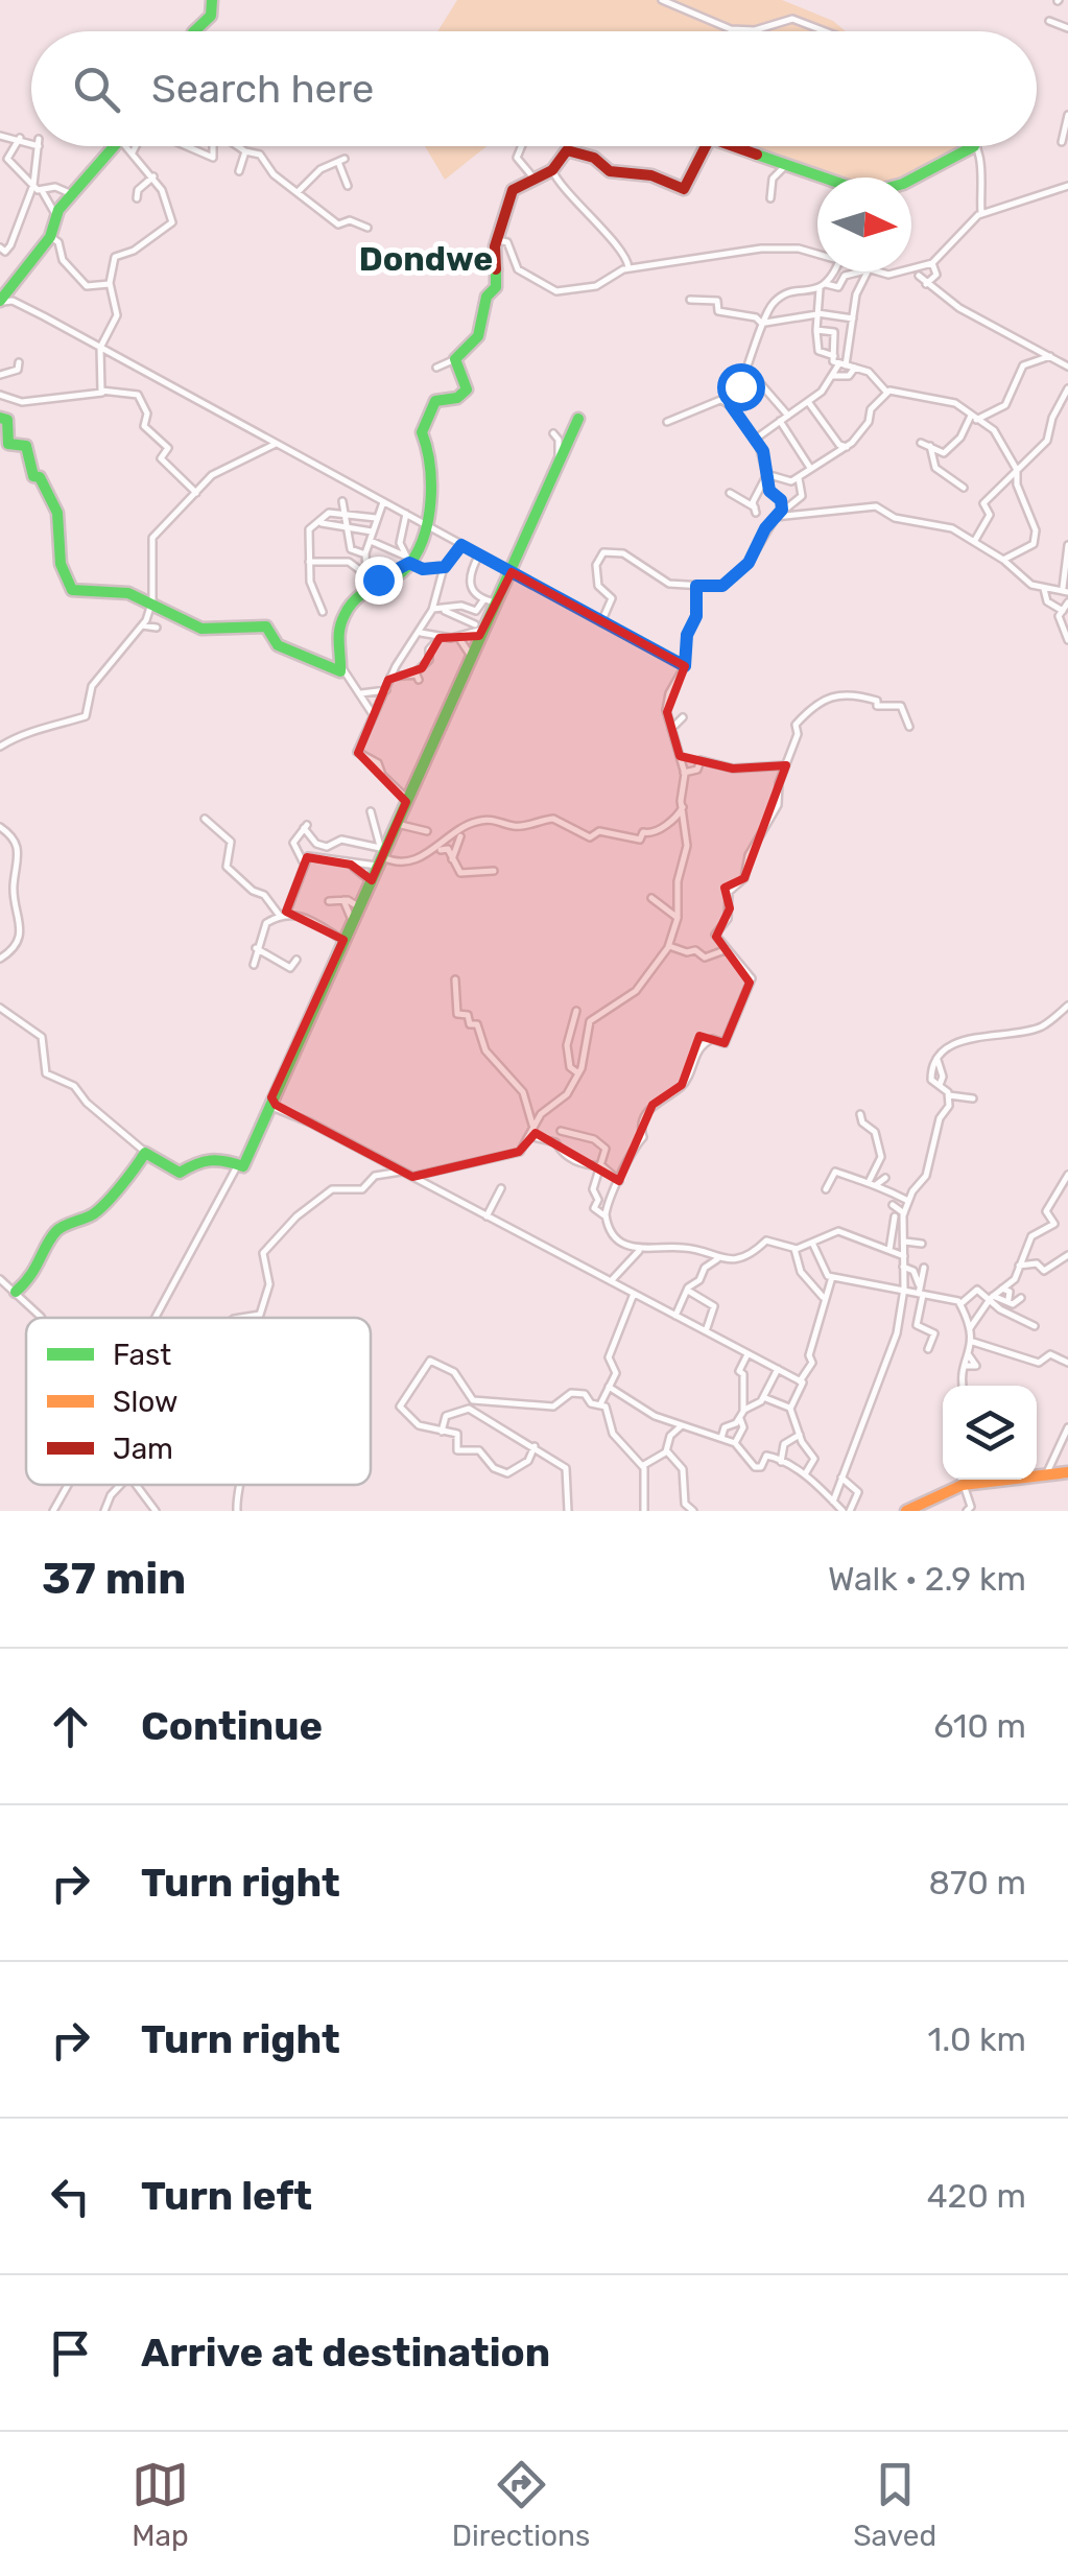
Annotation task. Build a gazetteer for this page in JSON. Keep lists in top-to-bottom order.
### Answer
{
  "districts": ["Dondwe"],
  "legend": ["Fast", "Slow", "Jam"],
  "north": "right",
  "page": {
    "search": "Search here",
    "heading": ["37 min", "Walk · 2.9 km"],
    "list": [
      ["Continue", "610 m"],
      ["Turn right", "870 m"],
      ["Turn right", "1.0 km"],
      ["Turn left", "420 m"],
      "Arrive at destination"
    ],
    "nav": ["Map", "Directions", "Saved"]
  }
}
